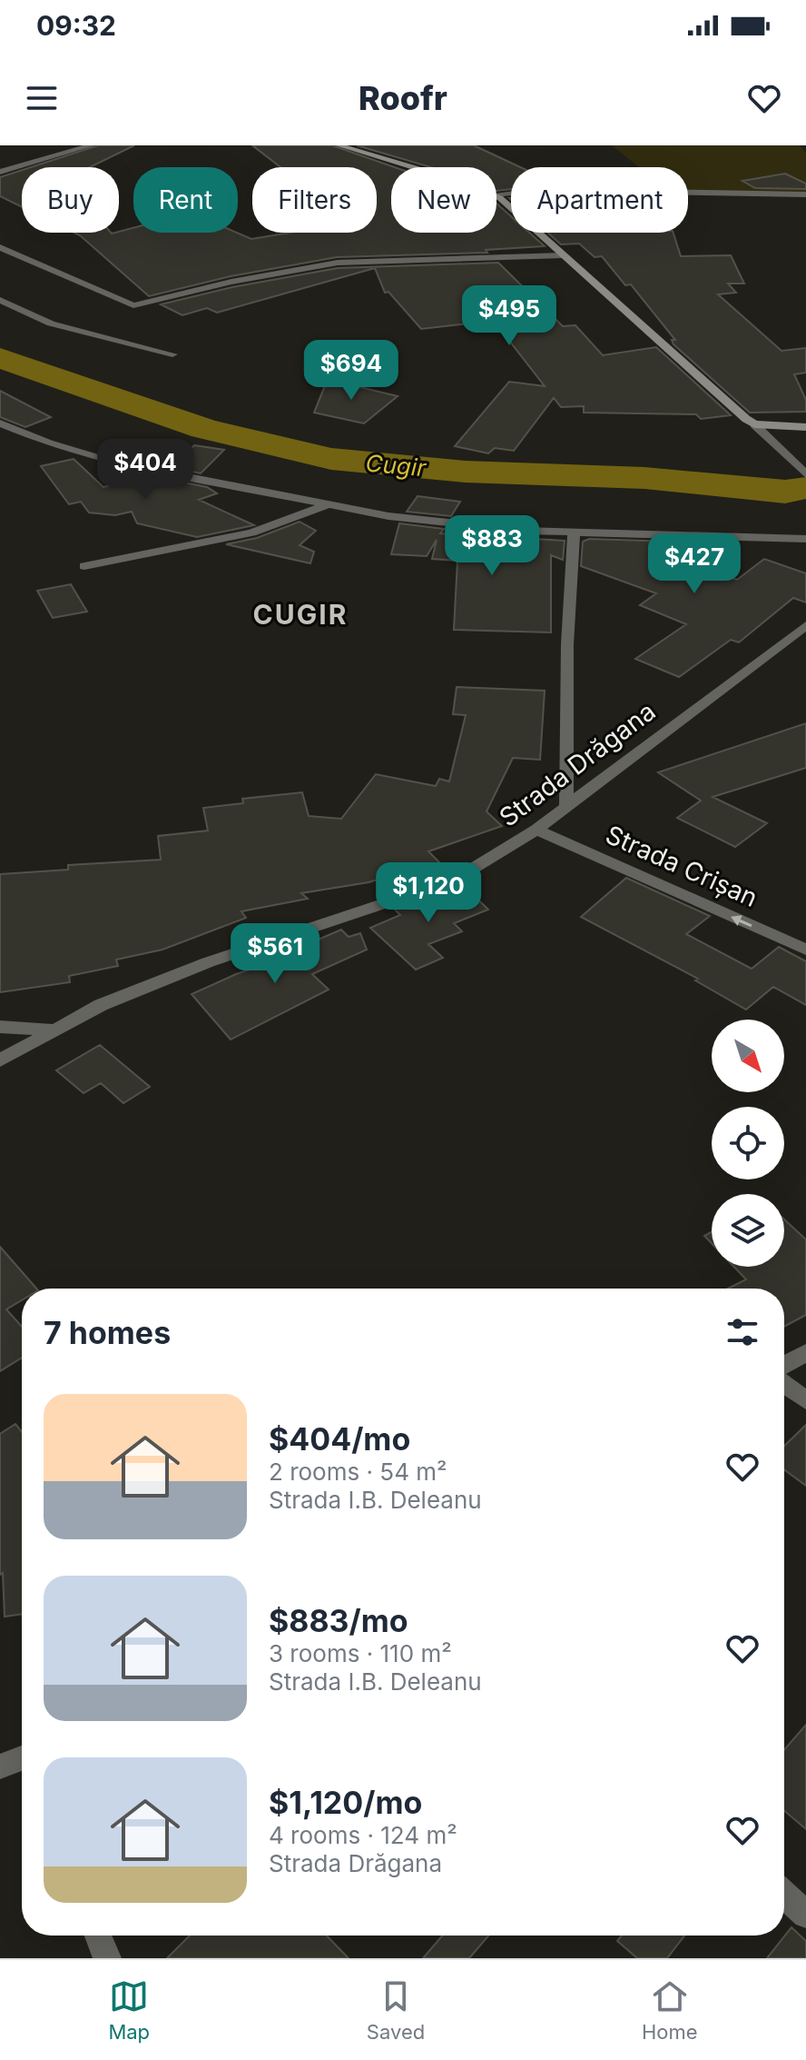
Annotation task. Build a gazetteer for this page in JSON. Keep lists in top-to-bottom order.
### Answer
{
  "streets": {
    "street": ["Strada Drăgana", "Strada Crișan"]
  },
  "crossings": [
    ["Strada Drăgana", "Strada Crișan"]
  ],
  "one_way": ["Strada Crișan"],
  "districts": ["CUGIR"],
  "water": ["Cugir"],
  "north": "bottom right",
  "page": {
    "status": "09:32",
    "header": "Roofr",
    "chip": [
      "Buy",
      "Rent",
      "Filters",
      "New",
      "Apartment"
    ],
    "price": [
      "$495",
      "$694",
      "$404",
      "$883",
      "$427",
      "$1,120",
      "$561"
    ],
    "heading": "7 homes",
    "list": [
      {
        "name": "$404/mo",
        "note": "2 rooms · 54 m² · Strada I.B. Deleanu"
      },
      {
        "name": "$883/mo",
        "note": "3 rooms · 110 m² · Strada I.B. Deleanu"
      },
      {
        "name": "$1,120/mo",
        "note": "4 rooms · 124 m² · Strada Drăgana"
      }
    ],
    "tabs": ["Map", "Saved", "Home"]
  }
}
